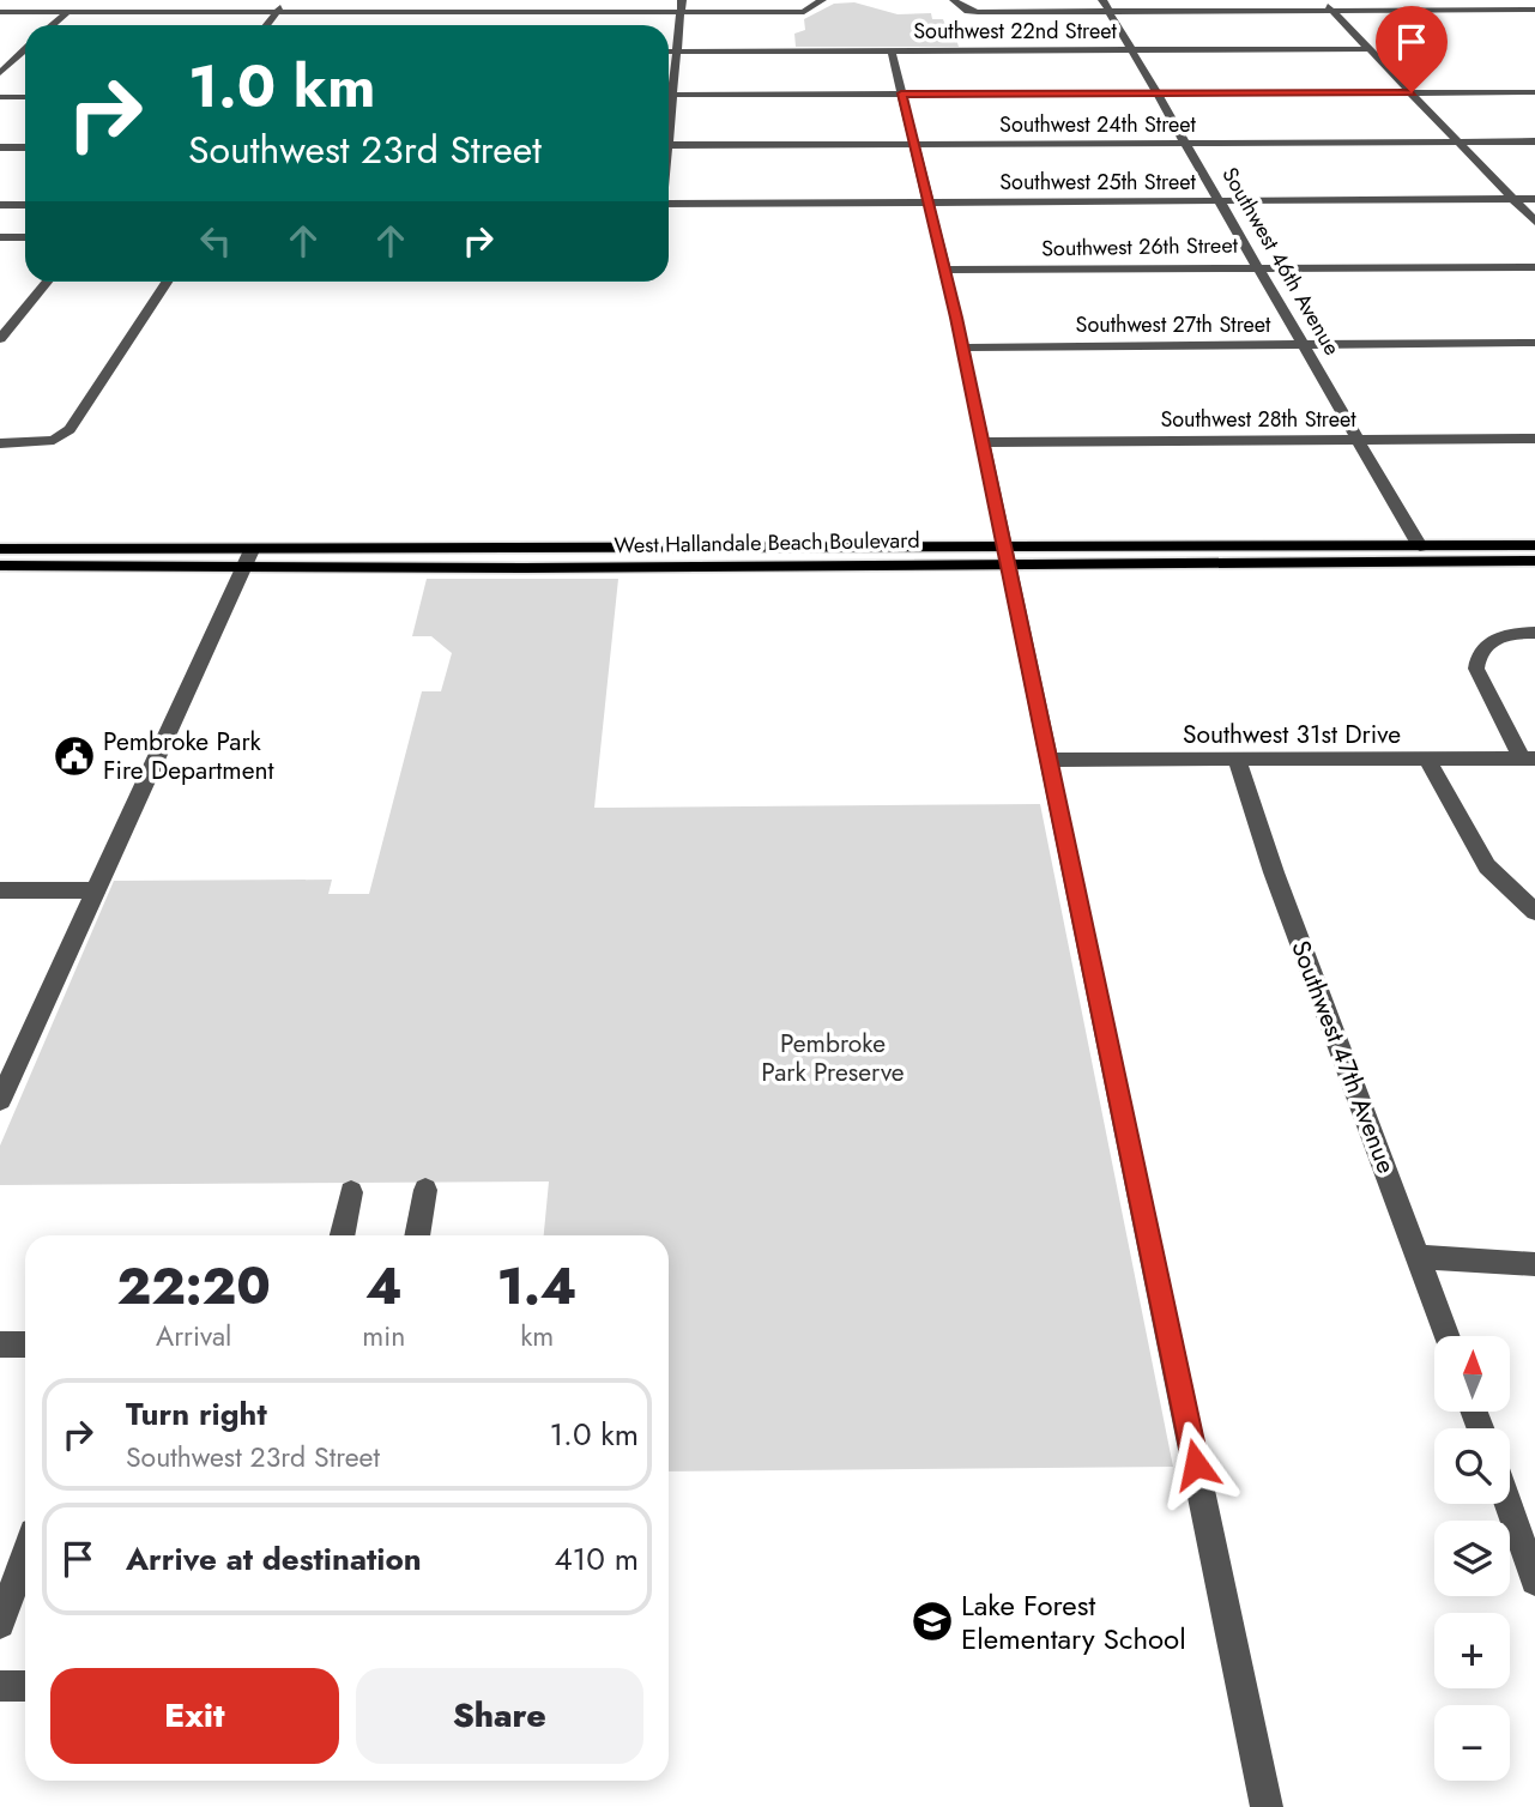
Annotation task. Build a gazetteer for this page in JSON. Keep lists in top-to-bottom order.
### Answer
{
  "streets": {
    "main road": ["West Hallandale Beach Boulevard"],
    "street": [
      "Southwest 22nd Street",
      "Southwest 24th Street",
      "Southwest 25th Street",
      "Southwest 26th Street",
      "Southwest 46th Avenue",
      "Southwest 27th Street",
      "Southwest 28th Street",
      "Southwest 31st Drive",
      "Southwest 47th Avenue"
    ]
  },
  "crossings": [
    ["Southwest 22nd Street", "Southwest 46th Avenue"],
    ["Southwest 24th Street", "Southwest 46th Avenue"],
    ["Southwest 25th Street", "Southwest 46th Avenue"],
    ["Southwest 26th Street", "Southwest 46th Avenue"],
    ["Southwest 46th Avenue", "Southwest 27th Street"],
    ["Southwest 46th Avenue", "Southwest 28th Street"],
    ["Southwest 46th Avenue", "West Hallandale Beach Boulevard"],
    ["Southwest 31st Drive", "Southwest 47th Avenue"]
  ],
  "parks": ["Pembroke Park Preserve"],
  "places": {
    "public building": ["Pembroke Park Fire Department"],
    "school or university": ["Lake Forest Elementary School"]
  },
  "north": "top",
  "page": {
    "turn": ["1.0 km", "Southwest 23rd Street"],
    "eta": [
      "22:20",
      "Arrival",
      "4",
      "min",
      "1.4",
      "km"
    ],
    "map_buttons": ["+", "−"],
    "list": [
      {
        "name": "Turn right",
        "note": "Southwest 23rd Street",
        "value": "1.0 km"
      },
      {
        "name": "Arrive at destination",
        "value": "410 m"
      }
    ],
    "buttons": ["Exit", "Share"]
  }
}
